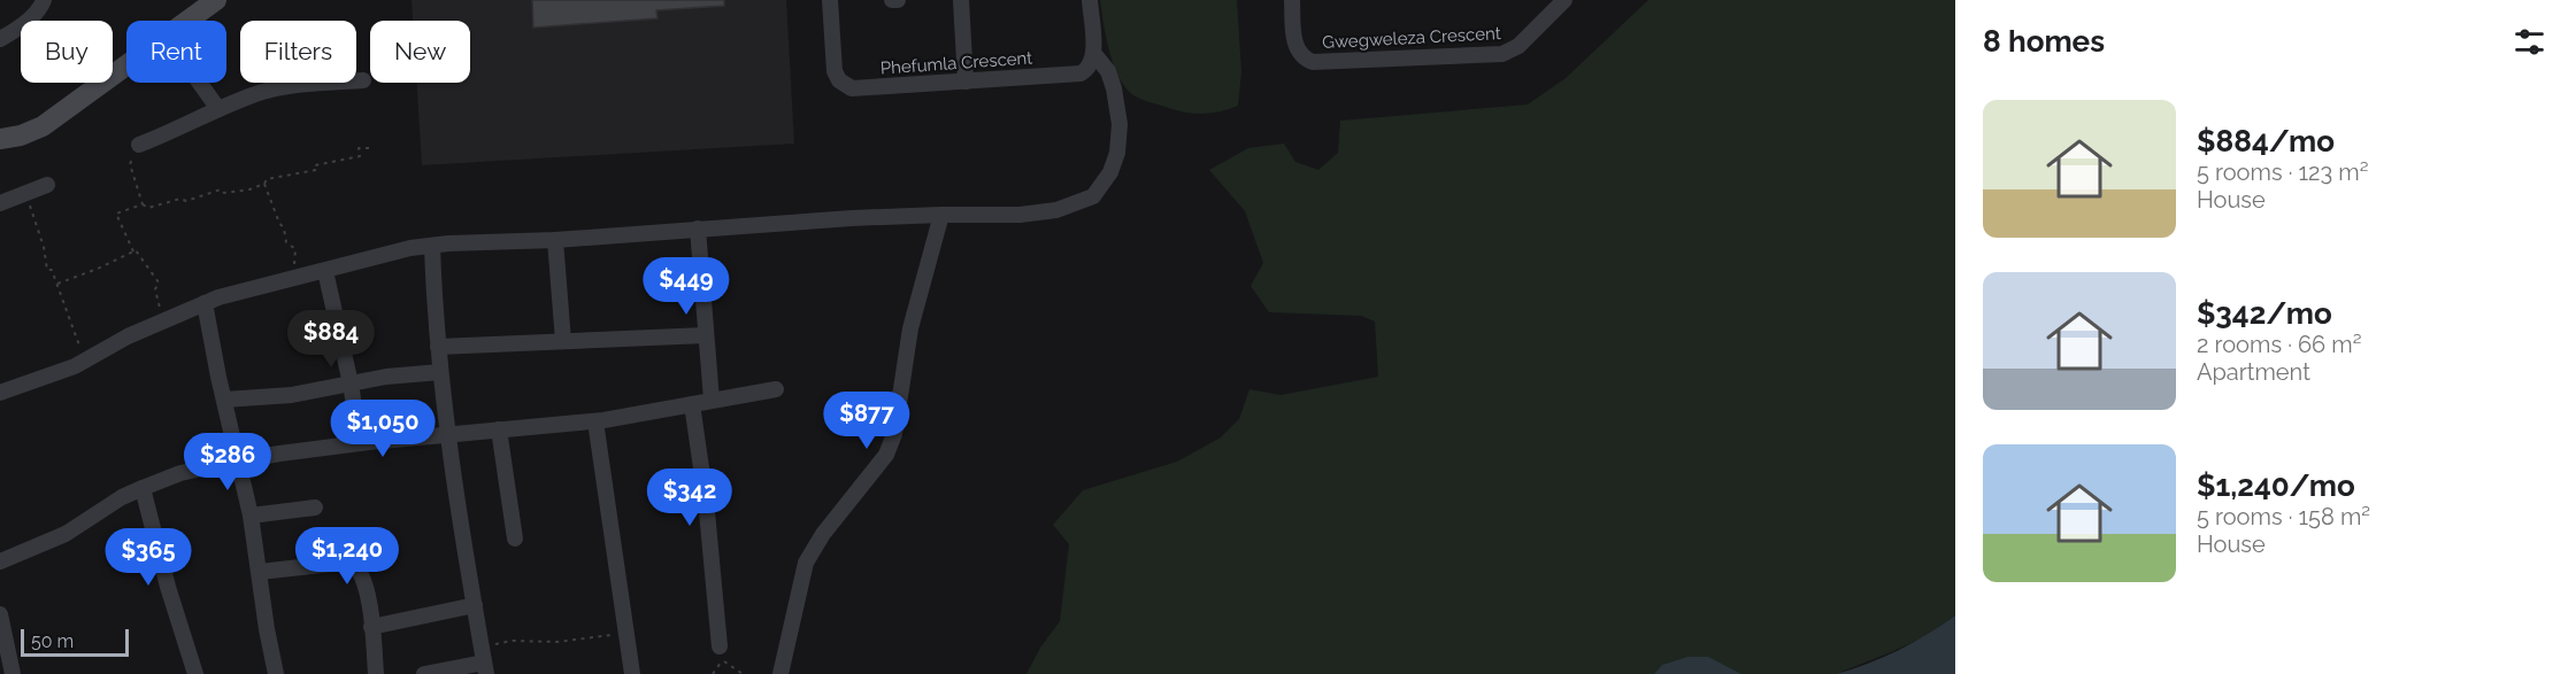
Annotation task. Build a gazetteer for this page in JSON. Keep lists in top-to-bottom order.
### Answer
{
  "streets": {
    "street": ["Gwegweleza Crescent", "Phefumla Crescent"]
  },
  "scale_bar": "50 m",
  "page": {
    "heading": "8 homes",
    "chip": [
      "Buy",
      "Rent",
      "Filters",
      "New"
    ],
    "list": [
      {
        "name": "$884/mo",
        "note": "5 rooms · 123 m² · House"
      },
      {
        "name": "$342/mo",
        "note": "2 rooms · 66 m² · Apartment"
      },
      {
        "name": "$1,240/mo",
        "note": "5 rooms · 158 m² · House"
      }
    ],
    "price": [
      "$449",
      "$884",
      "$877",
      "$1,050",
      "$286",
      "$342",
      "$1,240",
      "$365"
    ],
    "scale": "50 m"
  }
}
